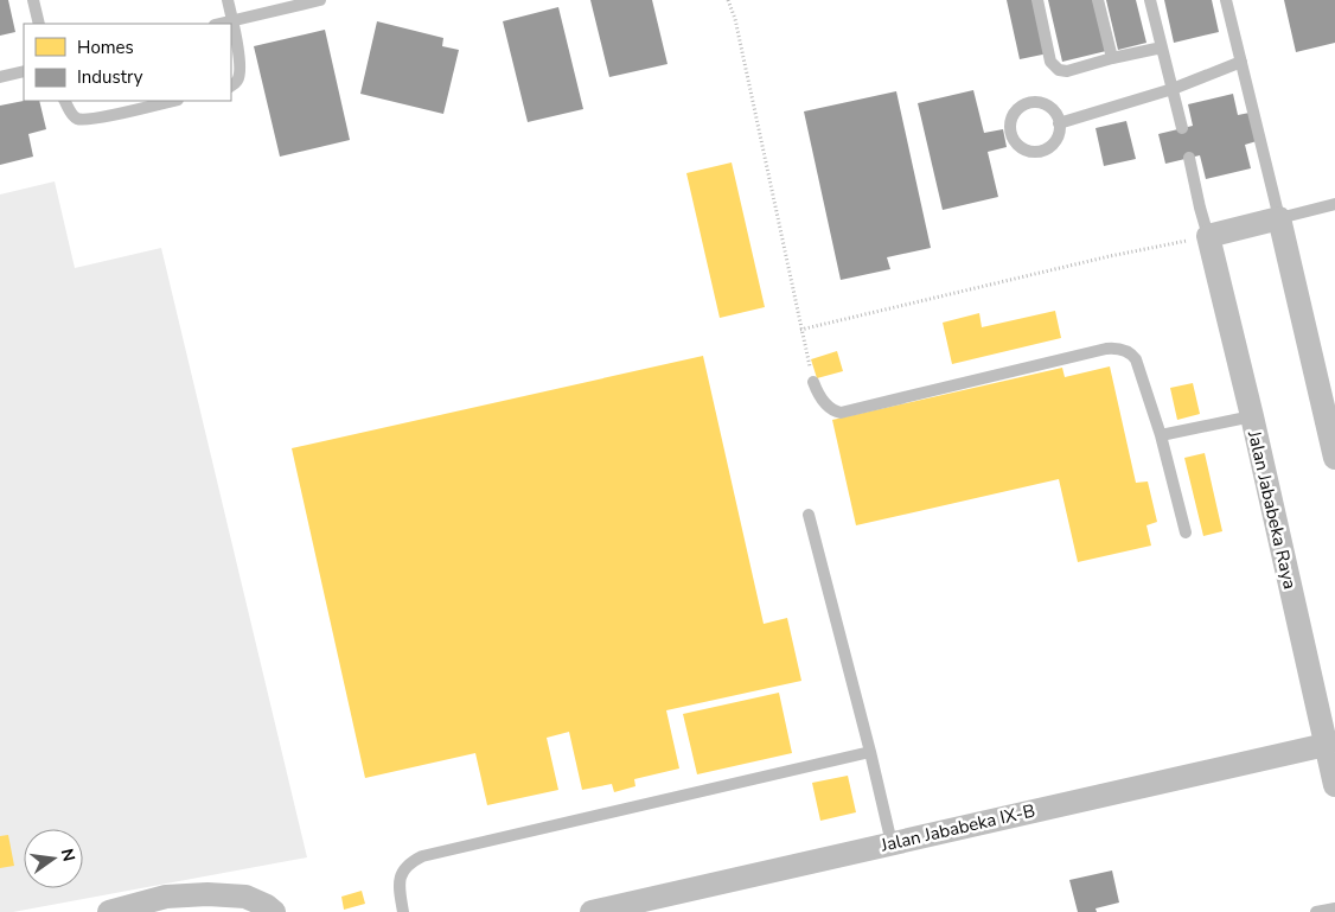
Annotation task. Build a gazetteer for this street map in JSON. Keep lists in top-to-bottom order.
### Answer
{
  "streets": {
    "street": ["Jalan Jababeka Raya", "Jalan Jababeka IX-B"]
  },
  "crossings": [
    ["Jalan Jababeka Raya", "Jalan Jababeka IX-B"]
  ],
  "legend": ["Homes", "Industry"],
  "north": "right"
}
